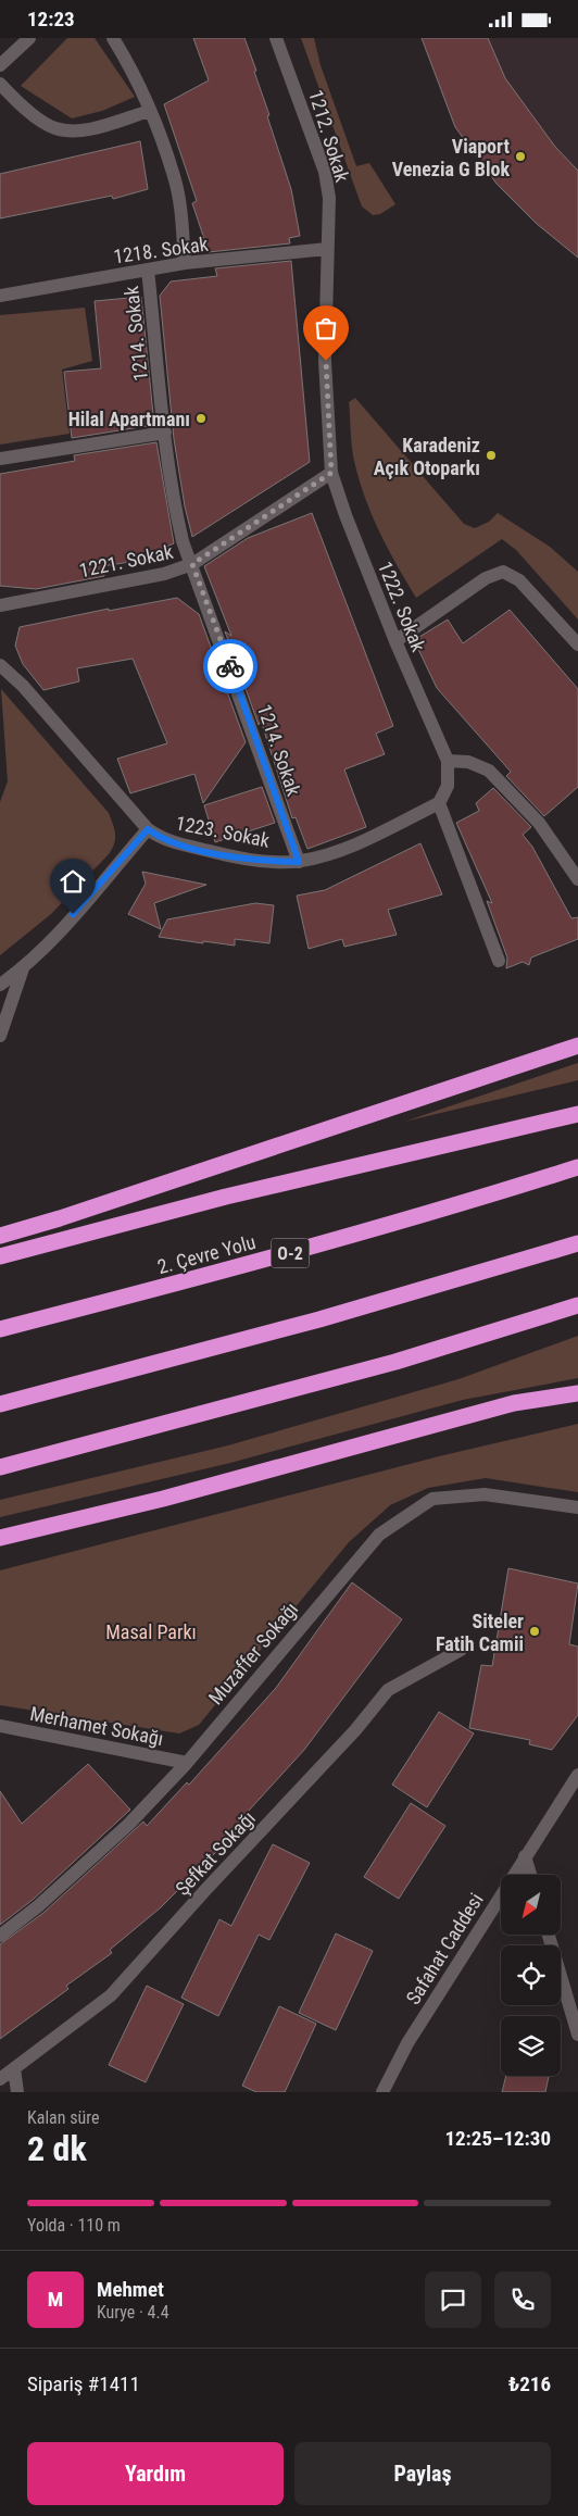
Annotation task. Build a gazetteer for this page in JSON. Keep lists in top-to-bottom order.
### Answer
{
  "streets": {
    "highway": ["O-2", "2. Çevre Yolu"],
    "street": [
      "1212. Sokak",
      "1218. Sokak",
      "1214. Sokak",
      "1221. Sokak",
      "1222. Sokak",
      "1223. Sokak",
      "Muzaffer Sokağı",
      "Merhamet Sokağı",
      "Şefkat Sokağı",
      "Safahat Caddesi"
    ]
  },
  "crossings": [
    ["1212. Sokak", "1218. Sokak"],
    ["1212. Sokak", "1222. Sokak"],
    ["1218. Sokak", "1214. Sokak"],
    ["1218. Sokak", "1222. Sokak"],
    ["1214. Sokak", "1221. Sokak"],
    ["1214. Sokak", "1223. Sokak"],
    ["1221. Sokak", "1222. Sokak"],
    ["1222. Sokak", "1223. Sokak"],
    ["Muzaffer Sokağı", "Merhamet Sokağı"]
  ],
  "parks": ["Masal Parkı"],
  "places": [
    "Viaport Venezia G Blok",
    "Hilal Apartmanı",
    "Karadeniz Açık Otoparkı",
    "Siteler Fatih Camii"
  ],
  "north": "bottom left",
  "page": {
    "status": "12:23",
    "heading": ["2 dk", "Kalan süre", "12:25–12:30"],
    "panel": [
      "Mehmet",
      "Kurye · 4.4",
      "Sipariş #1411",
      "₺216"
    ],
    "bar": "Yolda · 110 m",
    "round": "M",
    "buttons": ["Yardım", "Paylaş"]
  }
}
